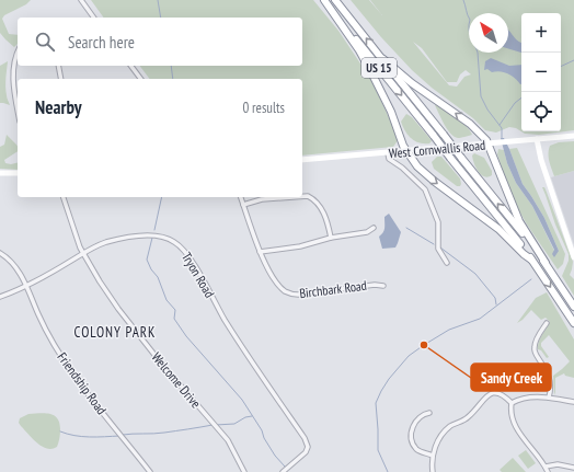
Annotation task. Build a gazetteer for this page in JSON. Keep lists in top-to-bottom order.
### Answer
{
  "streets": {
    "highway": ["US 15"],
    "street": [
      "West Cornwallis Road",
      "Tryon Road",
      "Birchbark Road",
      "Welcome Drive",
      "Friendship Road"
    ]
  },
  "crossings": [
    ["Tryon Road", "Welcome Drive"],
    ["Tryon Road", "Friendship Road"]
  ],
  "districts": ["COLONY PARK"],
  "places": ["Sandy Creek"],
  "north": "top left",
  "page": {
    "map_buttons": ["+", "−"],
    "search": "Search here",
    "heading": ["Nearby", "0 results"]
  }
}
